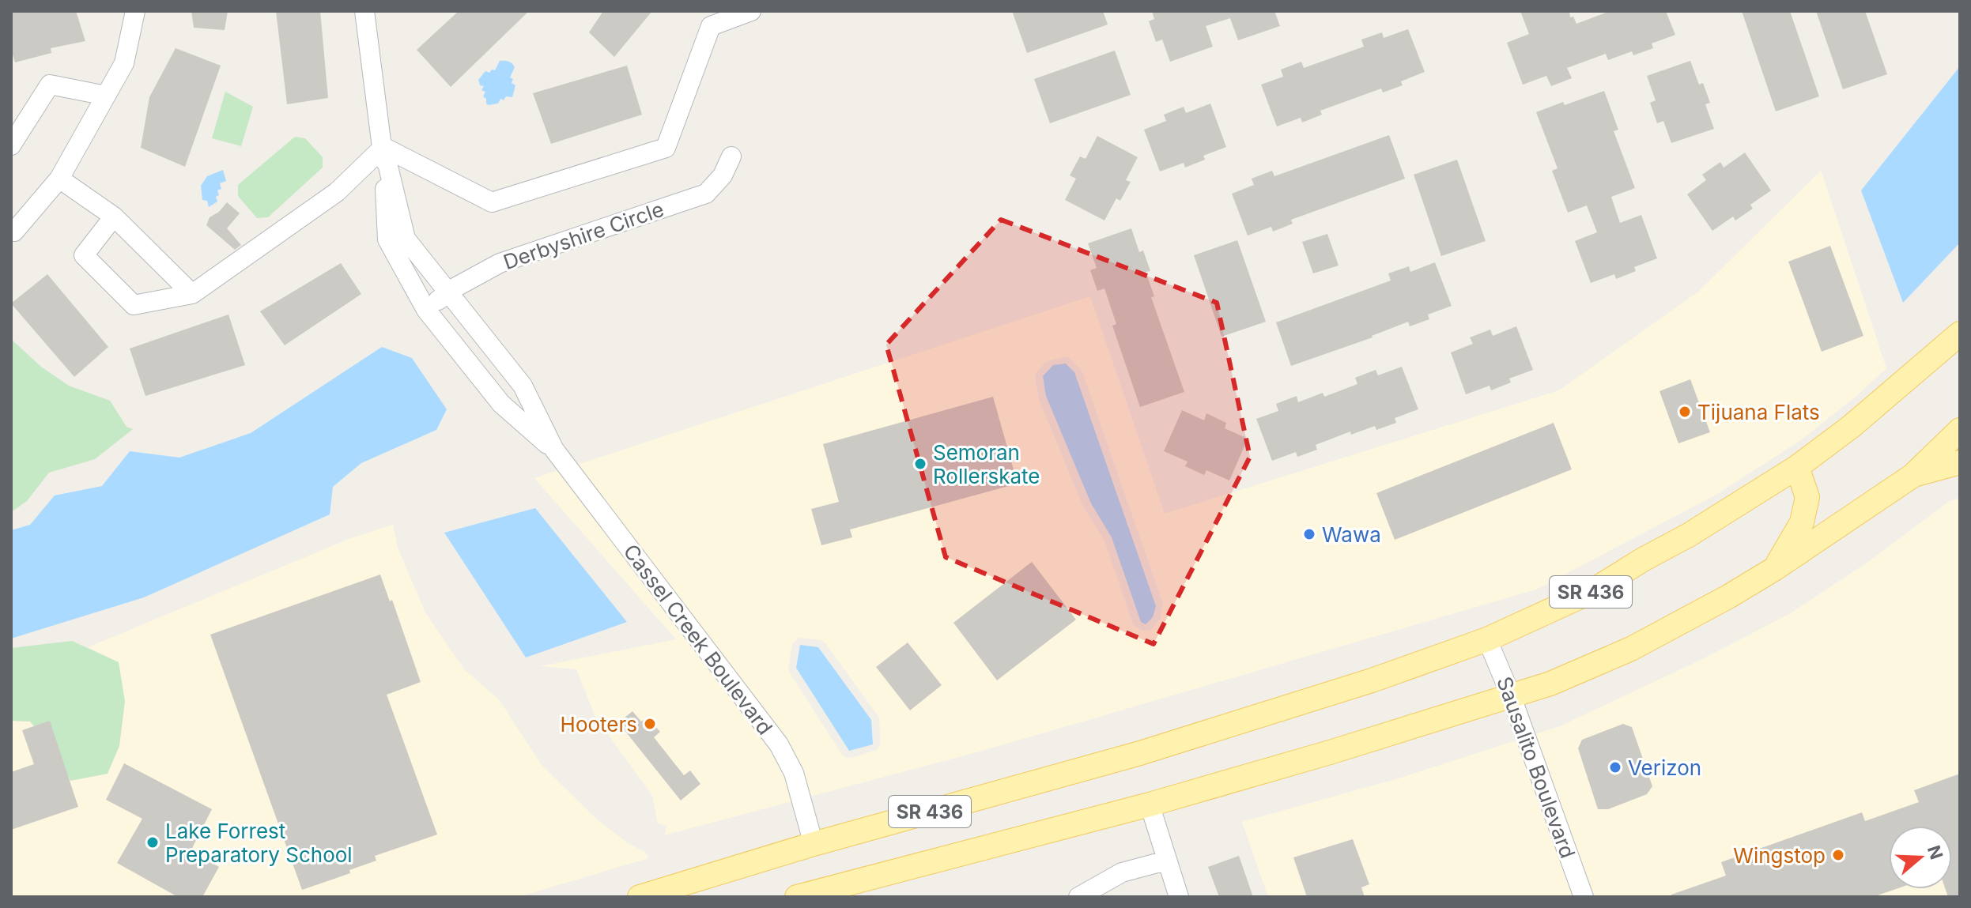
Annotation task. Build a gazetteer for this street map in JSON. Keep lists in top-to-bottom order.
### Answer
{
  "streets": {
    "main road": ["SR 436"],
    "street": ["Derbyshire Circle", "Cassel Creek Boulevard", "Sausalito Boulevard"]
  },
  "crossings": [
    ["Derbyshire Circle", "Cassel Creek Boulevard"],
    ["SR 436", "Cassel Creek Boulevard"],
    ["SR 436", "Sausalito Boulevard"]
  ],
  "places": [
    "Tijuana Flats",
    "Semoran Rollerskate",
    "Wawa",
    "Hooters",
    "Verizon",
    "Lake Forrest Preparatory School",
    "Wingstop"
  ],
  "north": "right"
}
